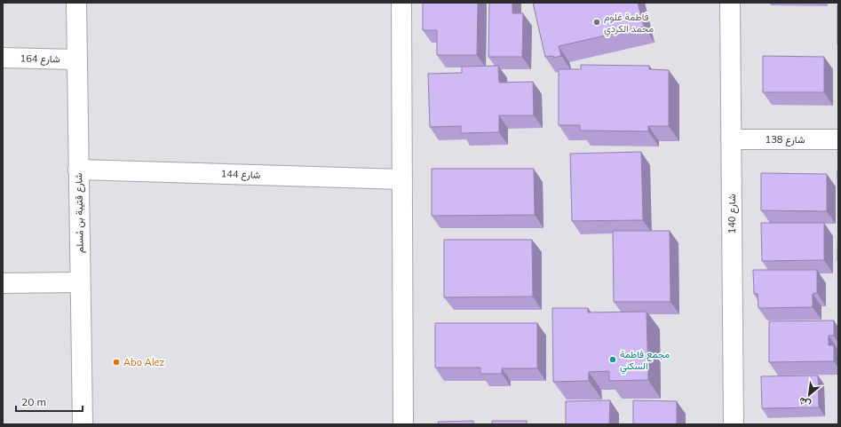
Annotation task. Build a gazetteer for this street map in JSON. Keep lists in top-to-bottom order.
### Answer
{
  "streets": {
    "street": [
      "شارع 164",
      "شارع 138",
      "شارع 144",
      "شارع قتيبة بن مُسلم",
      "شارع 140"
    ]
  },
  "crossings": [
    ["شارع 164", "شارع قتيبة بن مُسلم"],
    ["شارع 138", "شارع 140"],
    ["شارع 144", "شارع قتيبة بن مُسلم"]
  ],
  "places": ["فاطمة غلوم محمد الكردي", "مجمع فاطمة السكني", "Abo Alez"],
  "scale_bar": "20 m",
  "north": "bottom left"
}
